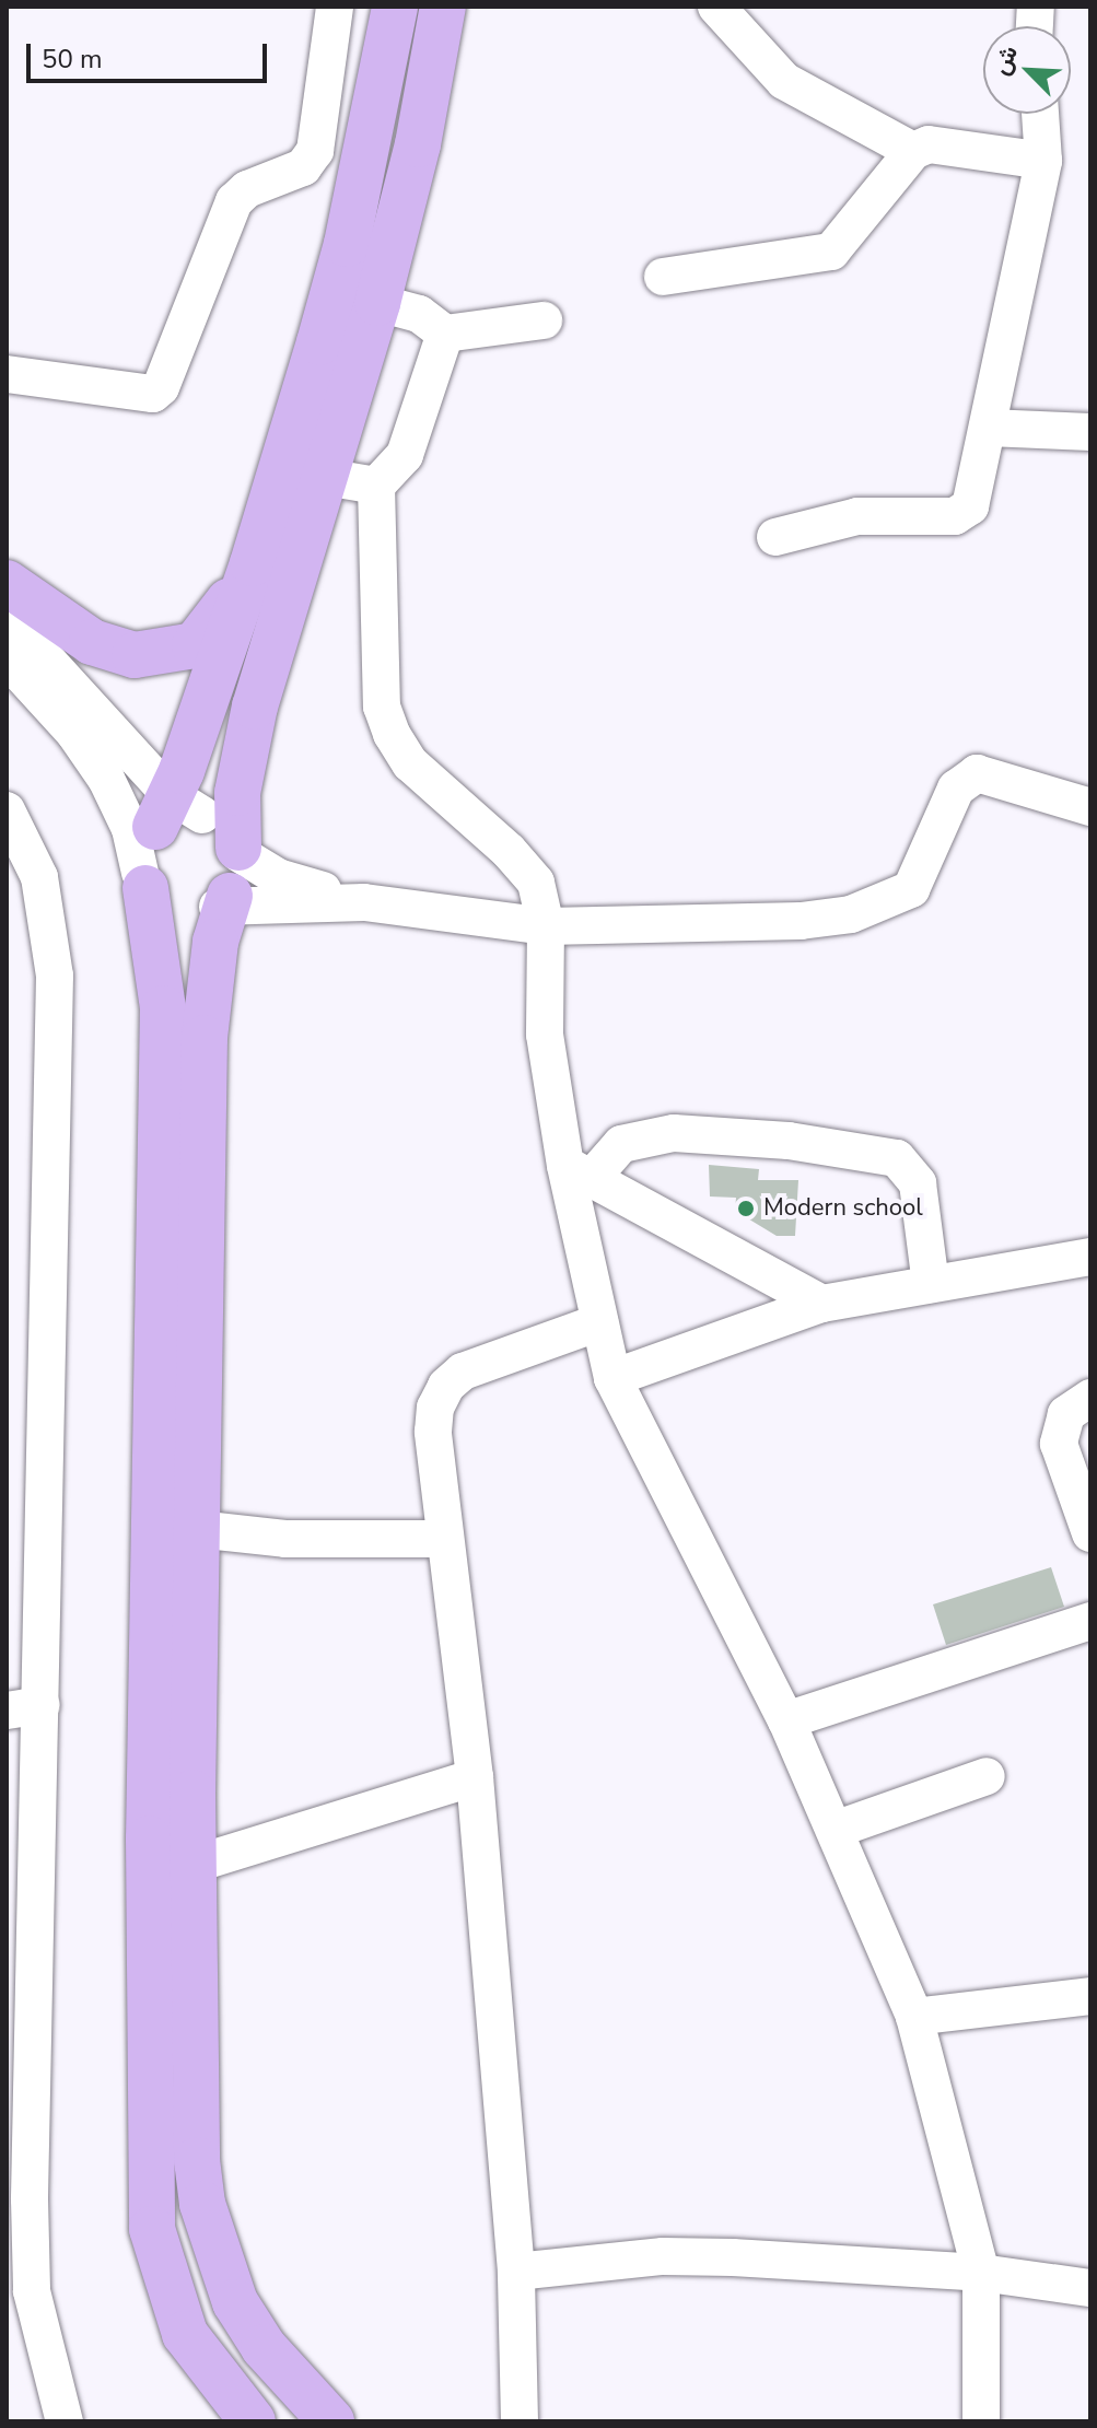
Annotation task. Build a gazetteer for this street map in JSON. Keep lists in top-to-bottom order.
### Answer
{
  "places": ["Modern school"],
  "scale_bar": "50 m",
  "north": "top left"
}
